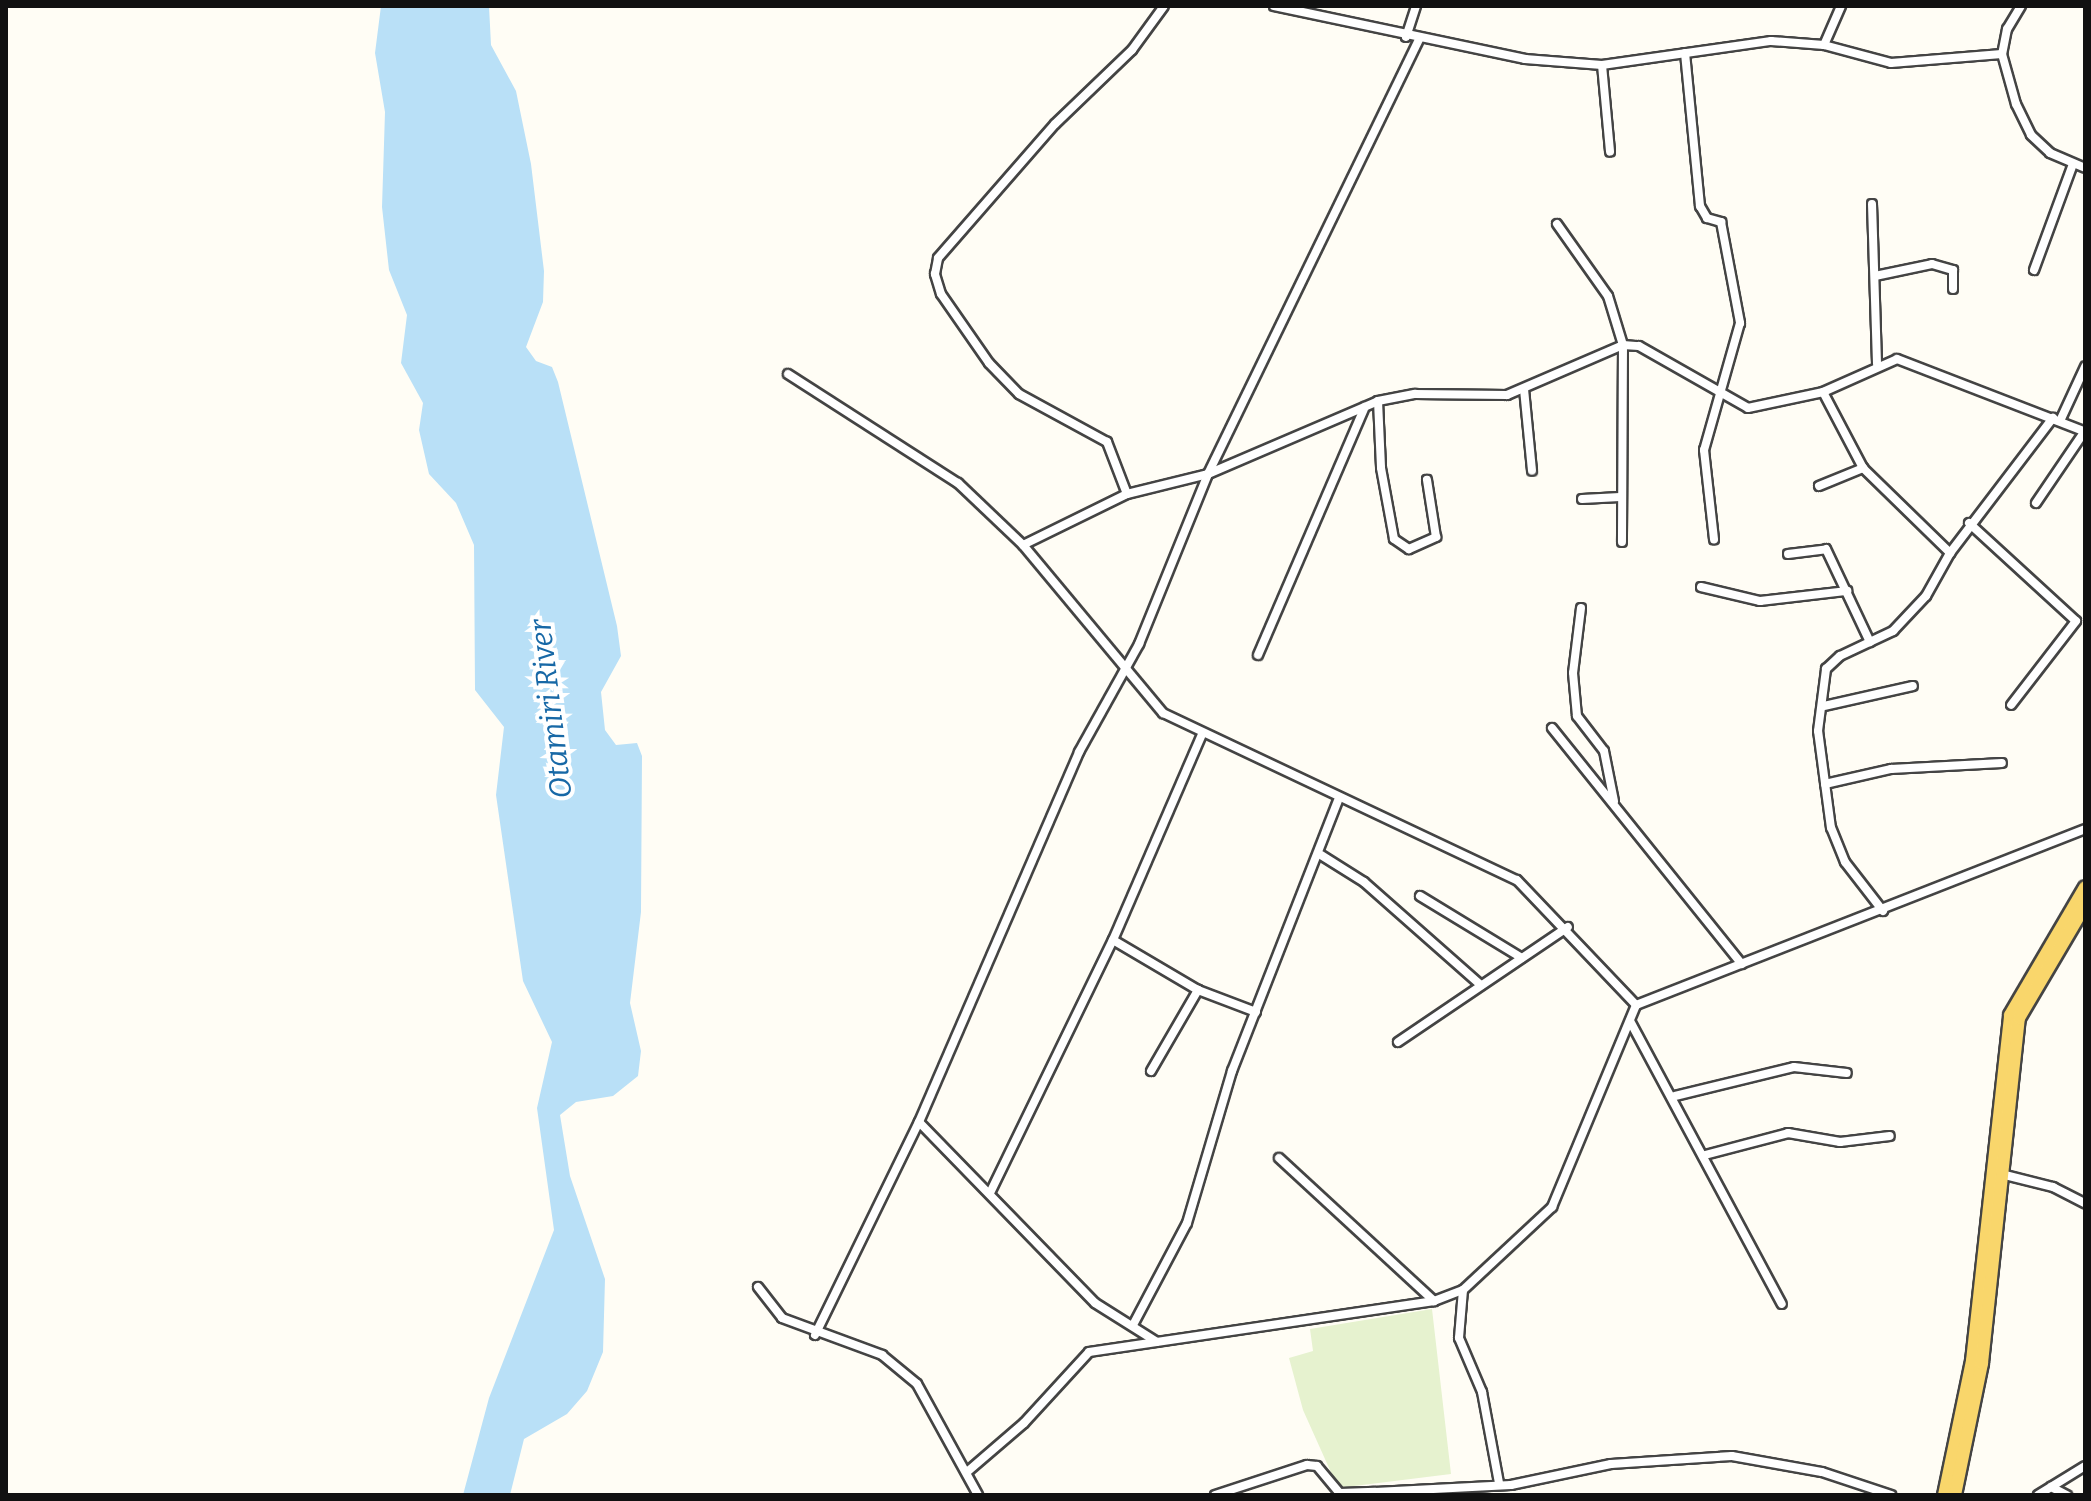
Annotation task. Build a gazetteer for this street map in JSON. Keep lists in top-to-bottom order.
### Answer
{
  "water": ["Otamiri River"]
}
